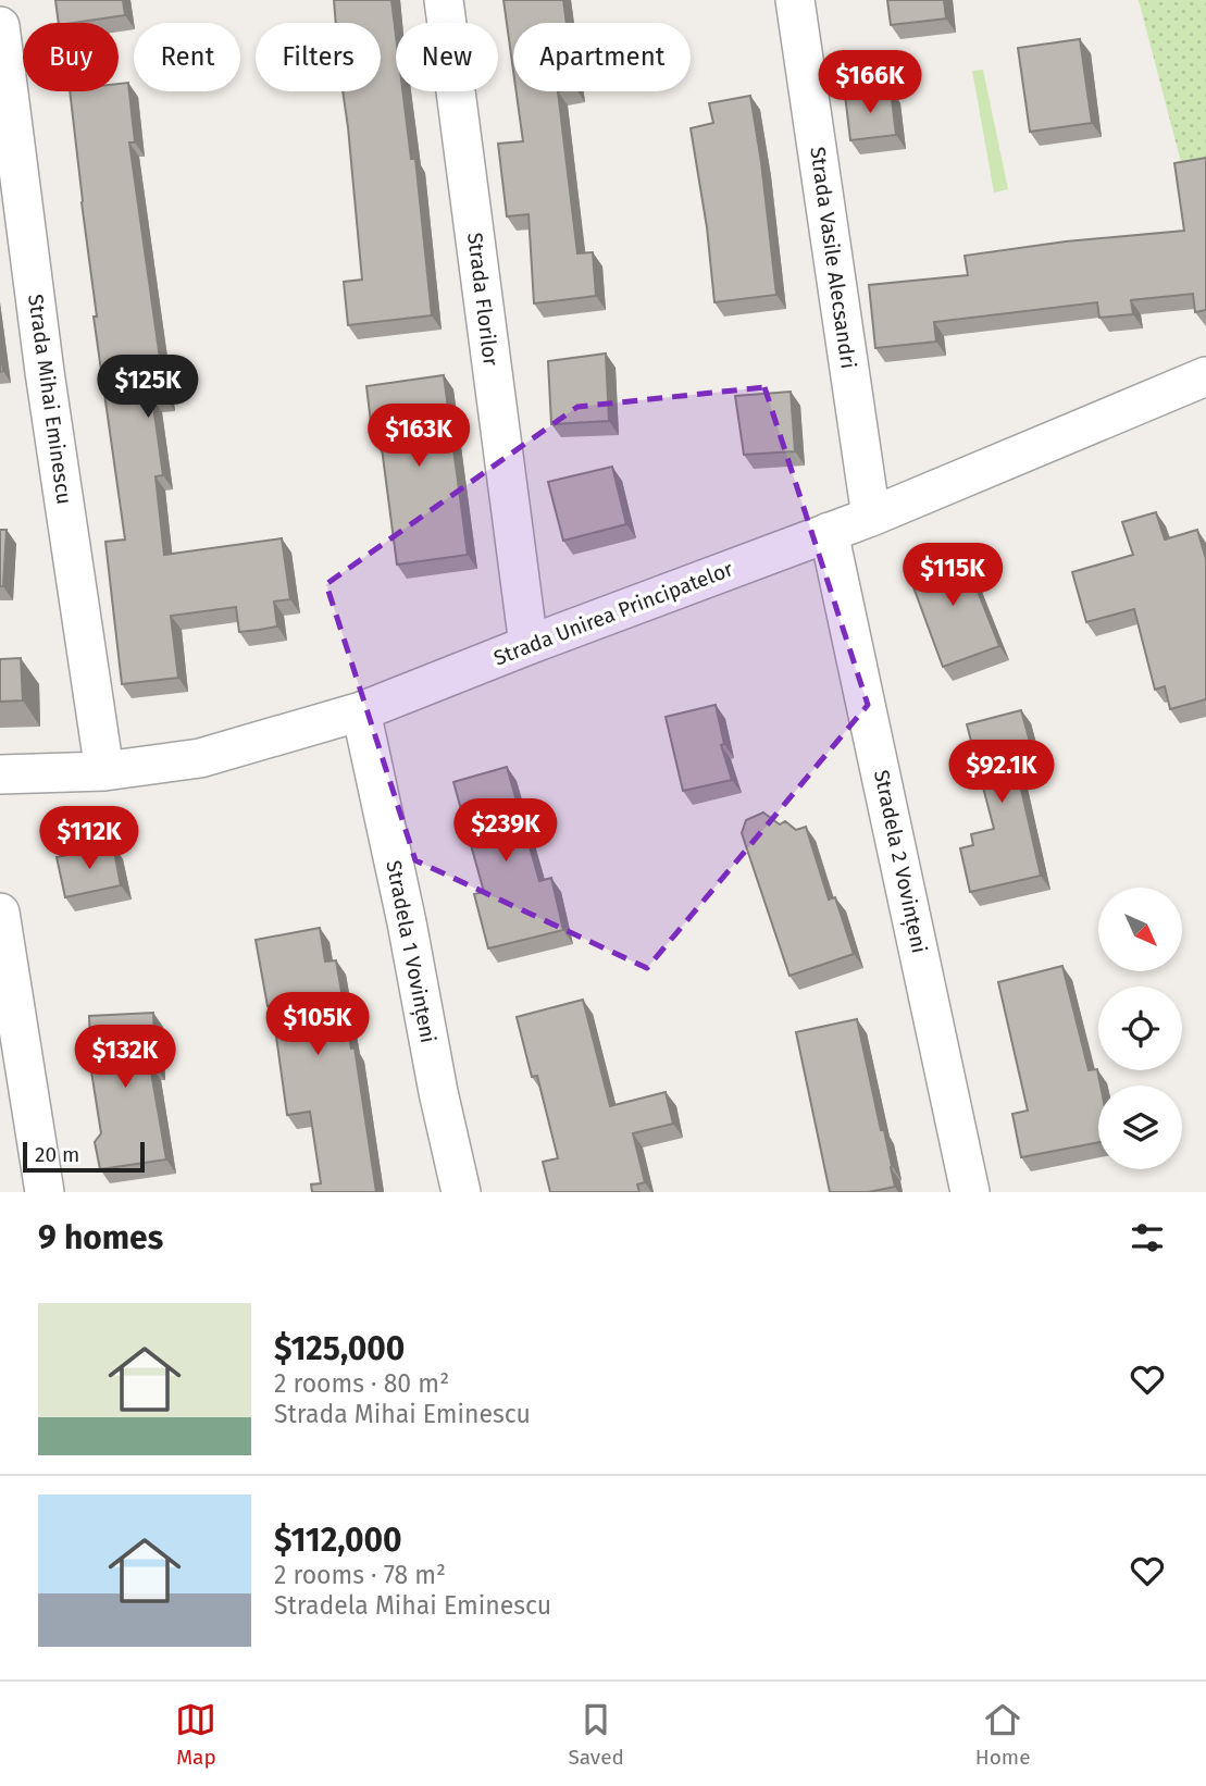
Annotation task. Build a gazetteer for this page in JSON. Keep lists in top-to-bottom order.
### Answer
{
  "streets": {
    "street": [
      "Strada Vasile Alecsandri",
      "Strada Florilor",
      "Strada Mihai Eminescu",
      "Strada Unirea Principatelor",
      "Stradela 2 Vovințeni",
      "Stradela 1 Vovințeni"
    ]
  },
  "crossings": [
    ["Strada Vasile Alecsandri", "Strada Unirea Principatelor"],
    ["Strada Florilor", "Strada Unirea Principatelor"],
    ["Strada Mihai Eminescu", "Strada Unirea Principatelor"],
    ["Strada Unirea Principatelor", "Stradela 2 Vovințeni"],
    ["Strada Unirea Principatelor", "Stradela 1 Vovințeni"]
  ],
  "scale_bar": "20 m",
  "north": "bottom right",
  "page": {
    "chip": [
      "Buy",
      "Rent",
      "Filters",
      "New",
      "Apartment"
    ],
    "price": [
      "$166K",
      "$125K",
      "$163K",
      "$115K",
      "$92.1K",
      "$239K",
      "$112K",
      "$105K",
      "$132K"
    ],
    "scale": "20 m",
    "heading": "9 homes",
    "list": [
      {
        "name": "$125,000",
        "note": "2 rooms · 80 m² · Strada Mihai Eminescu"
      },
      {
        "name": "$112,000",
        "note": "2 rooms · 78 m² · Stradela Mihai Eminescu"
      }
    ],
    "tabs": ["Map", "Saved", "Home"]
  }
}
